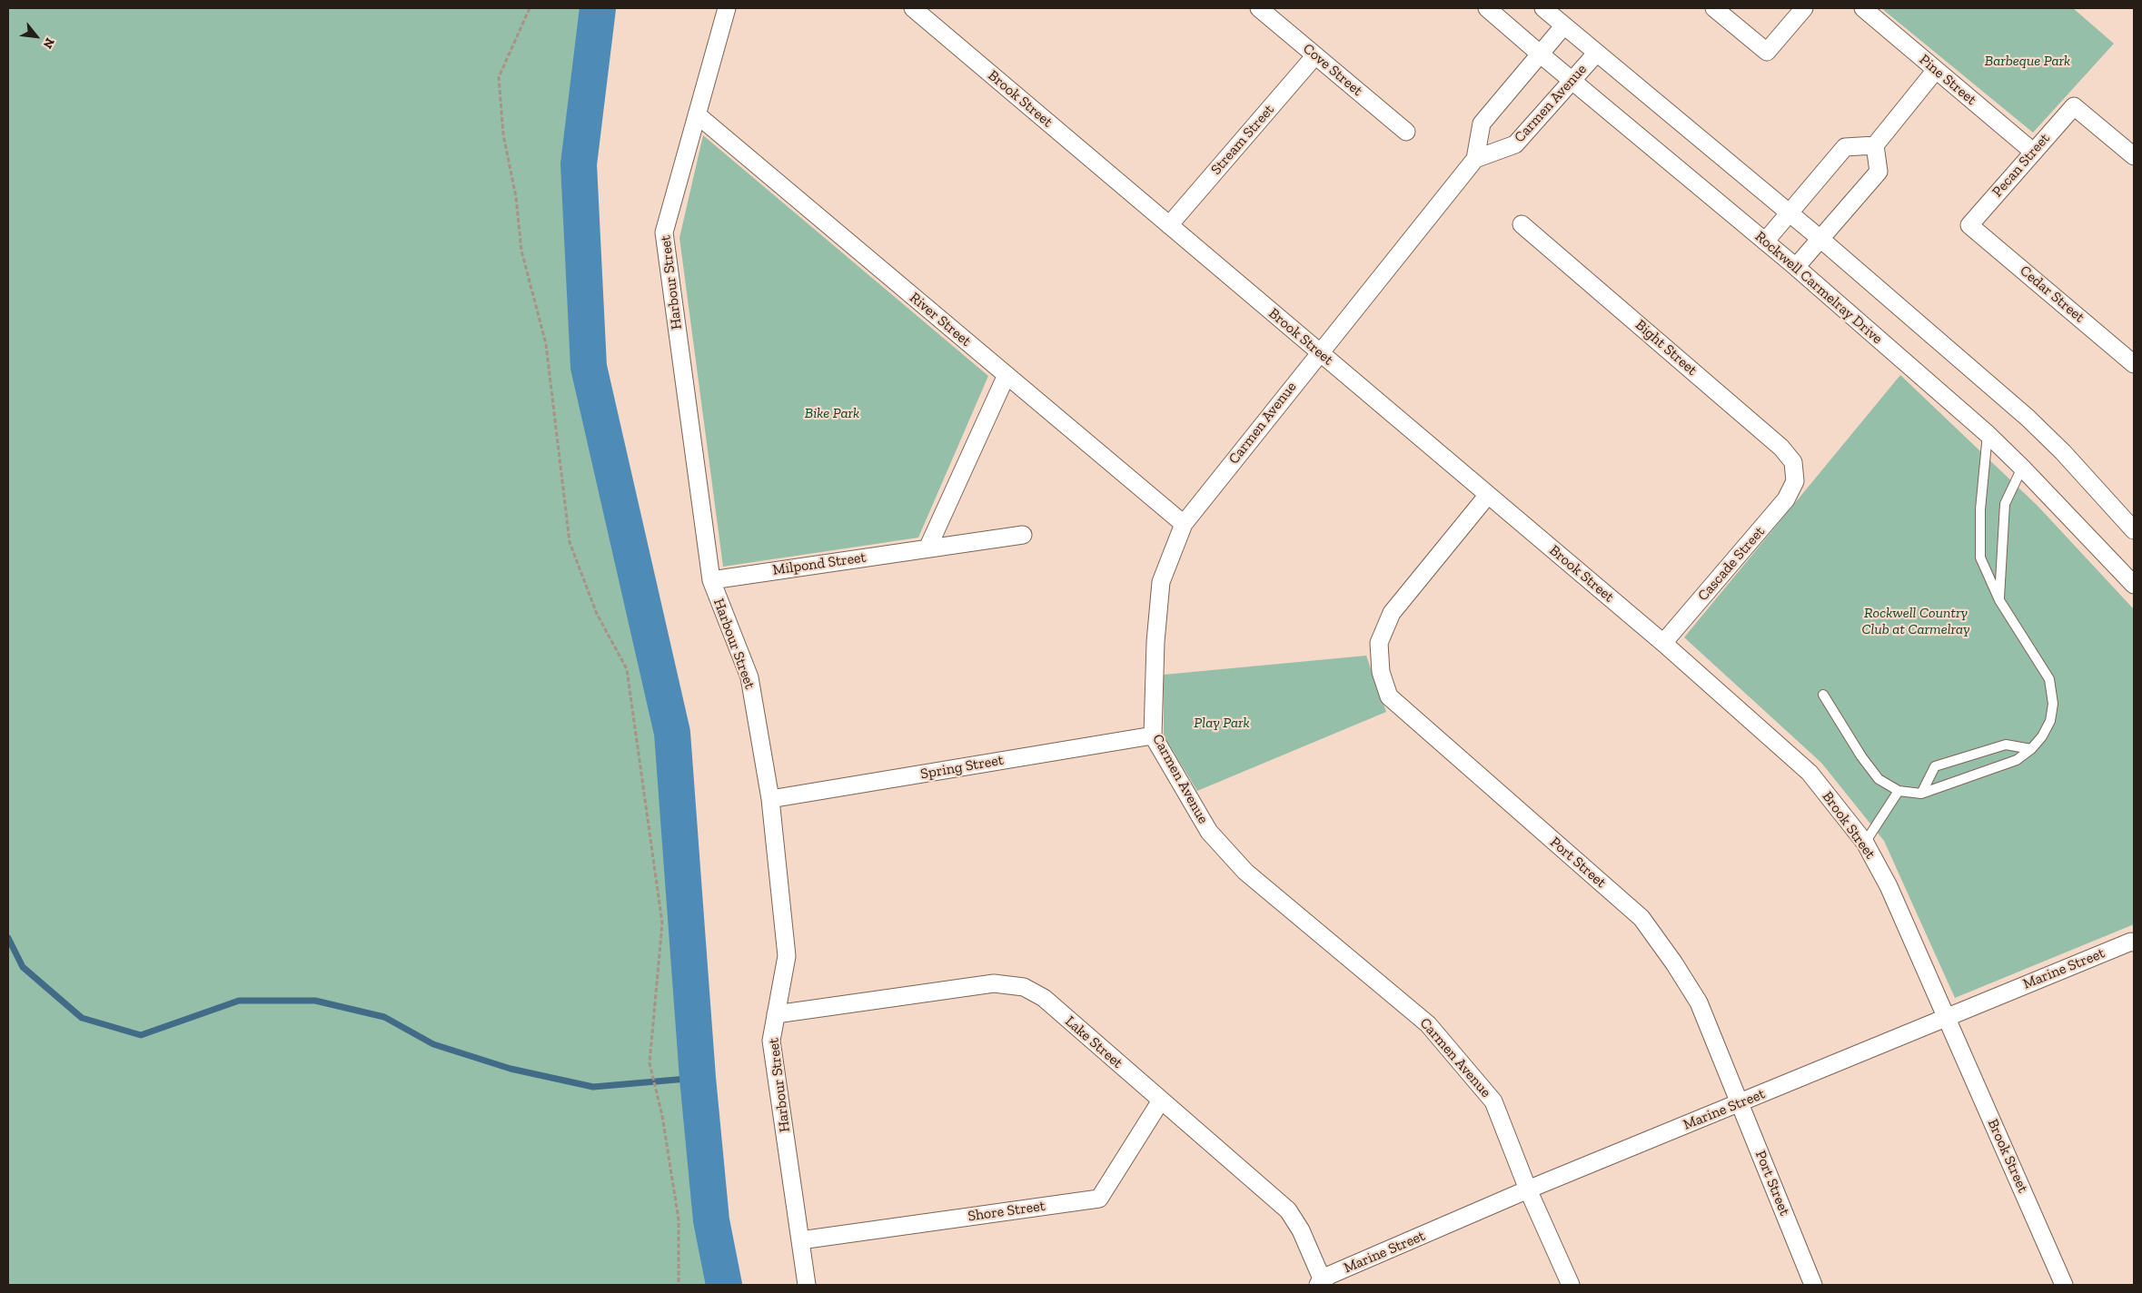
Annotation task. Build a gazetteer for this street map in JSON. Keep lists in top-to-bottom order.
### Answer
{
  "streets": {
    "street": [
      "Cove Street",
      "Pine Street",
      "Brook Street",
      "Carmen Avenue",
      "Stream Street",
      "Pecan Street",
      "Harbour Street",
      "Rockwell Carmelray Drive",
      "Cedar Street",
      "River Street",
      "Bight Street",
      "Milpond Street",
      "Cascade Street",
      "Spring Street",
      "Port Street",
      "Marine Street",
      "Lake Street",
      "Shore Street"
    ]
  },
  "crossings": [
    ["Cove Street", "Stream Street"],
    ["Pine Street", "Pecan Street"],
    ["Brook Street", "Carmen Avenue"],
    ["Brook Street", "Stream Street"],
    ["Brook Street", "Cascade Street"],
    ["Brook Street", "Port Street"],
    ["Brook Street", "Marine Street"],
    ["Carmen Avenue", "Rockwell Carmelray Drive"],
    ["Carmen Avenue", "River Street"],
    ["Carmen Avenue", "Spring Street"],
    ["Carmen Avenue", "Marine Street"],
    ["Pecan Street", "Cedar Street"],
    ["Harbour Street", "River Street"],
    ["Harbour Street", "Milpond Street"],
    ["Harbour Street", "Spring Street"],
    ["Harbour Street", "Lake Street"],
    ["Harbour Street", "Shore Street"],
    ["Bight Street", "Cascade Street"],
    ["Port Street", "Marine Street"],
    ["Marine Street", "Lake Street"],
    ["Lake Street", "Shore Street"]
  ],
  "parks": [
    "Barbeque Park",
    "Bike Park",
    "Rockwell Country Club at Carmelray",
    "Play Park"
  ],
  "north": "bottom right"
}
